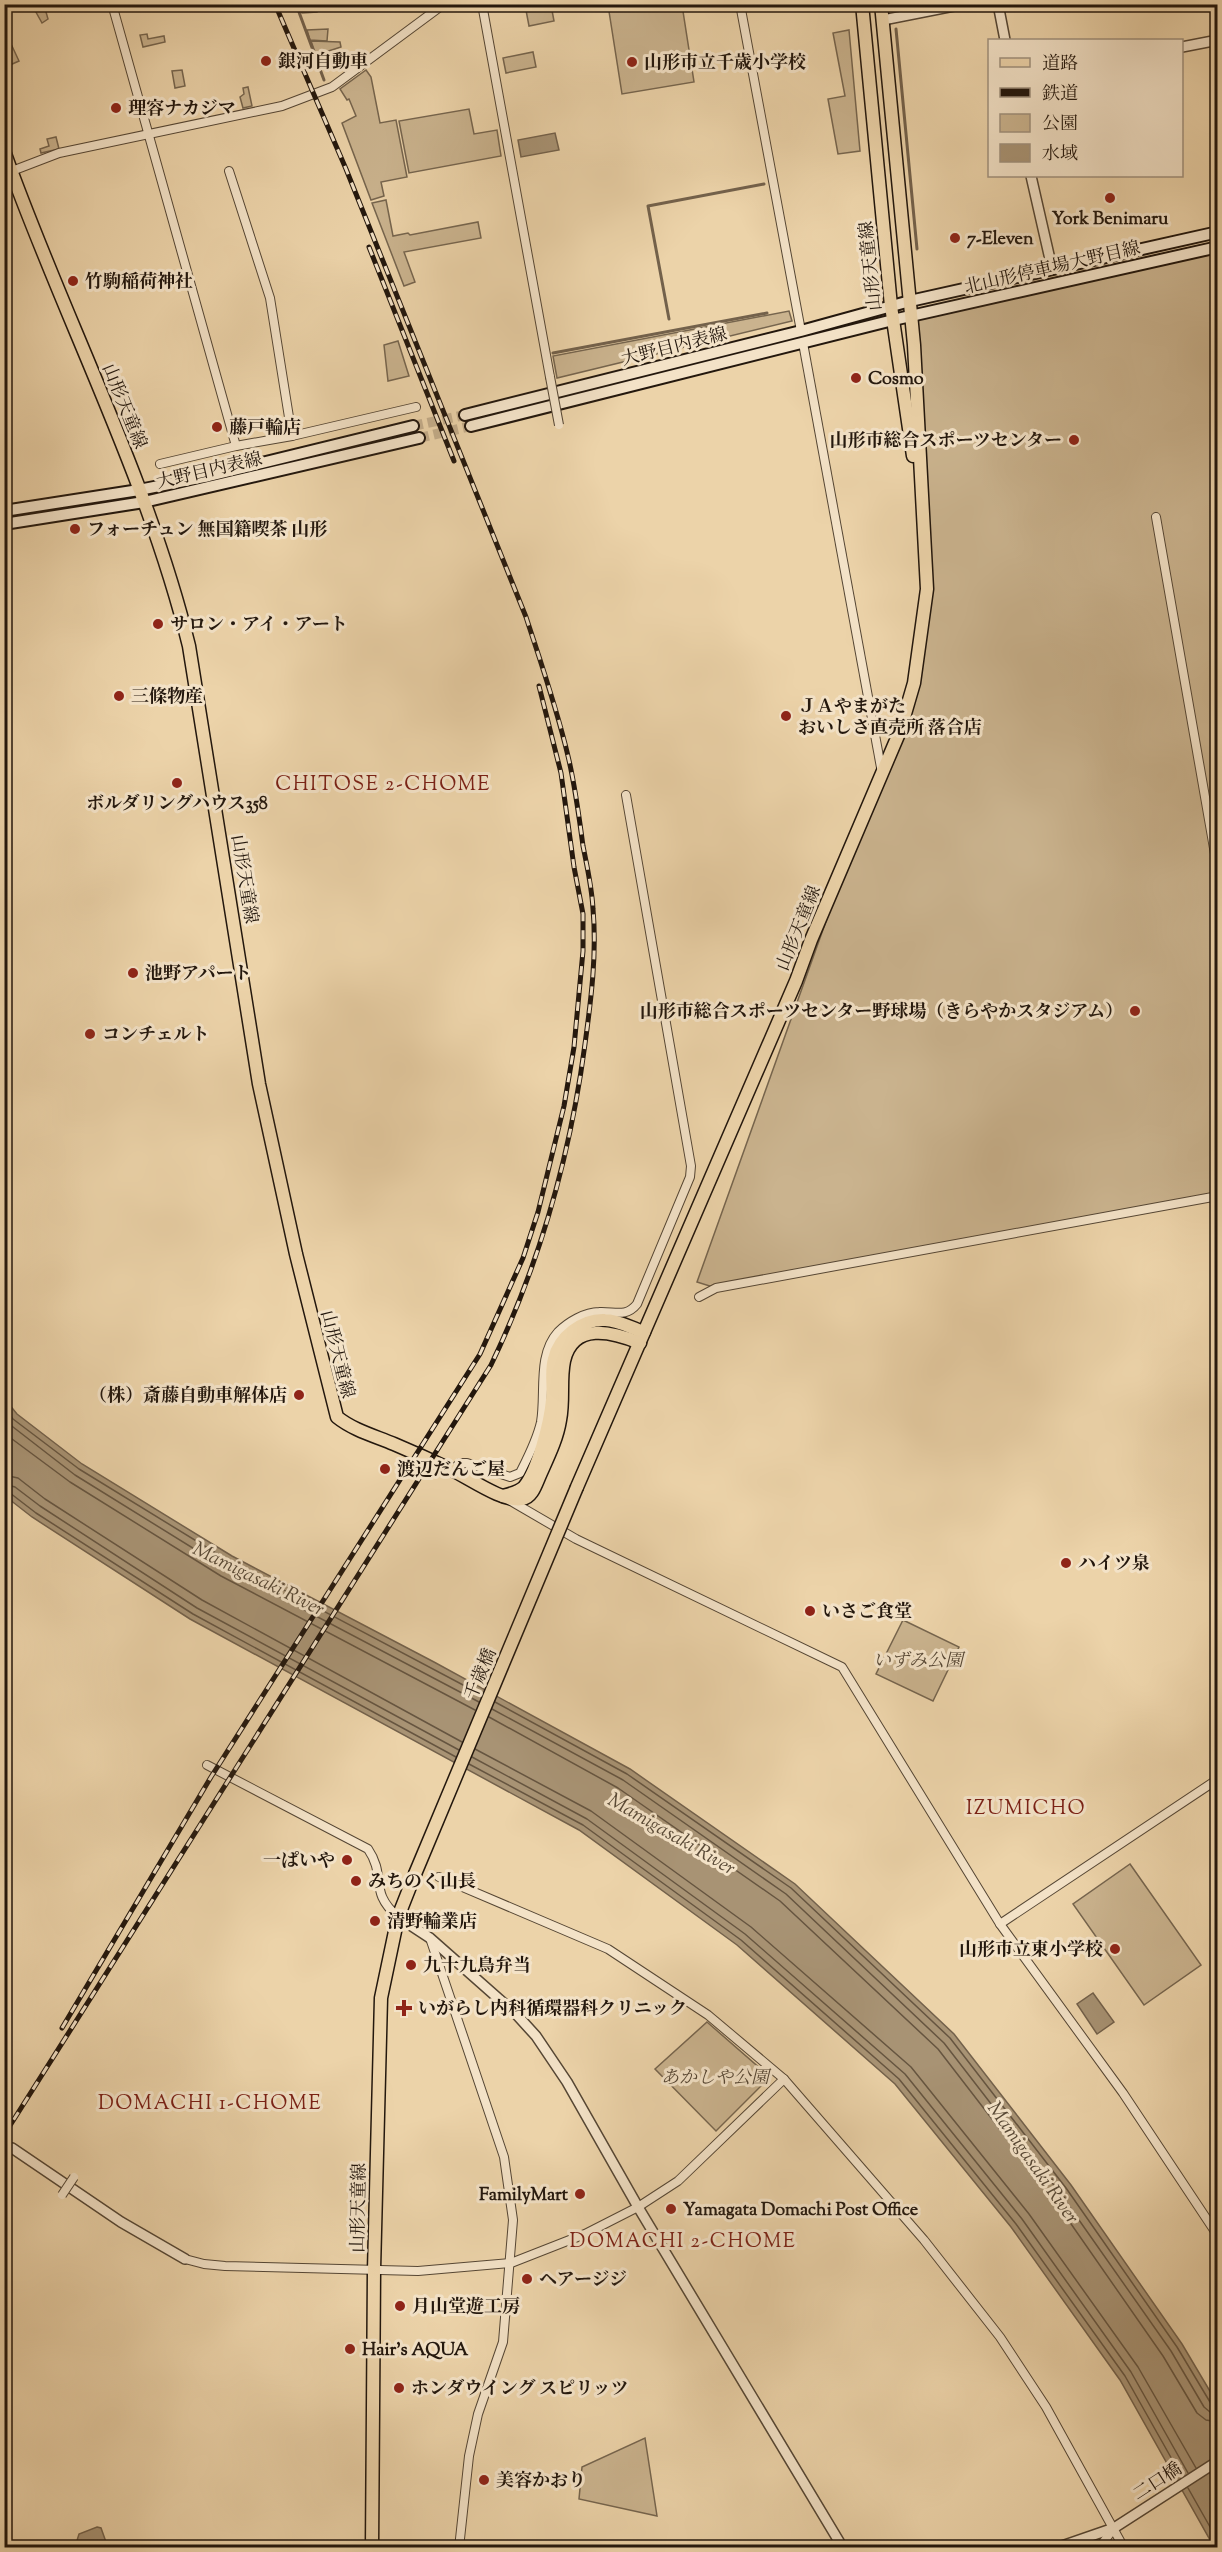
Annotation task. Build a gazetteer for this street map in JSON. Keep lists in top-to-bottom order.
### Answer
{
  "streets": {
    "main road": [
      "山形天童線",
      "北山形停車場大野目線",
      "大野目内表線",
      "千歳橋"
    ],
    "street": ["二口橋"]
  },
  "crossings": [
    ["山形天童線", "北山形停車場大野目線"],
    ["山形天童線", "大野目内表線"],
    ["山形天童線", "千歳橋"],
    ["北山形停車場大野目線", "大野目内表線"]
  ],
  "districts": [
    "CHITOSE 2-CHOME",
    "IZUMICHO",
    "DOMACHI 1-CHOME",
    "DOMACHI 2-CHOME"
  ],
  "water": ["Mamigasaki River"],
  "parks": ["いずみ公園", "あかしや公園"],
  "places": {
    "other": [
      "銀河自動車",
      "山形市立千歳小学校",
      "理容ナカジマ",
      "York Benimaru",
      "7-Eleven",
      "竹駒稲荷神社",
      "Cosmo",
      "藤戸輪店",
      "山形市総合スポーツセンター",
      "フォーチュン 無国籍喫茶 山形",
      "サロン・アイ・アート",
      "三條物産",
      "ＪＡやまがた おいしさ直売所 落合店",
      "ボルダリングハウス358",
      "池野アパート",
      "山形市総合スポーツセンター野球場（きらやかスタジアム）",
      "コンチェルト",
      "（株）斎藤自動車解体店",
      "渡辺だんご屋",
      "ハイツ泉",
      "いさご食堂",
      "一ぱいや",
      "みちのく山長",
      "清野輪業店",
      "山形市立東小学校",
      "九十九鳥弁当",
      "FamilyMart",
      "Yamagata Domachi Post Office",
      "ヘアージジ",
      "月山堂遊工房",
      "Hair's AQUA",
      "ホンダウイング スピリッツ",
      "美容かおり"
    ],
    "health": ["いがらし内科循環器科クリニック"]
  },
  "legend": [
    "道路",
    "鉄道",
    "公園",
    "水域"
  ]
}
